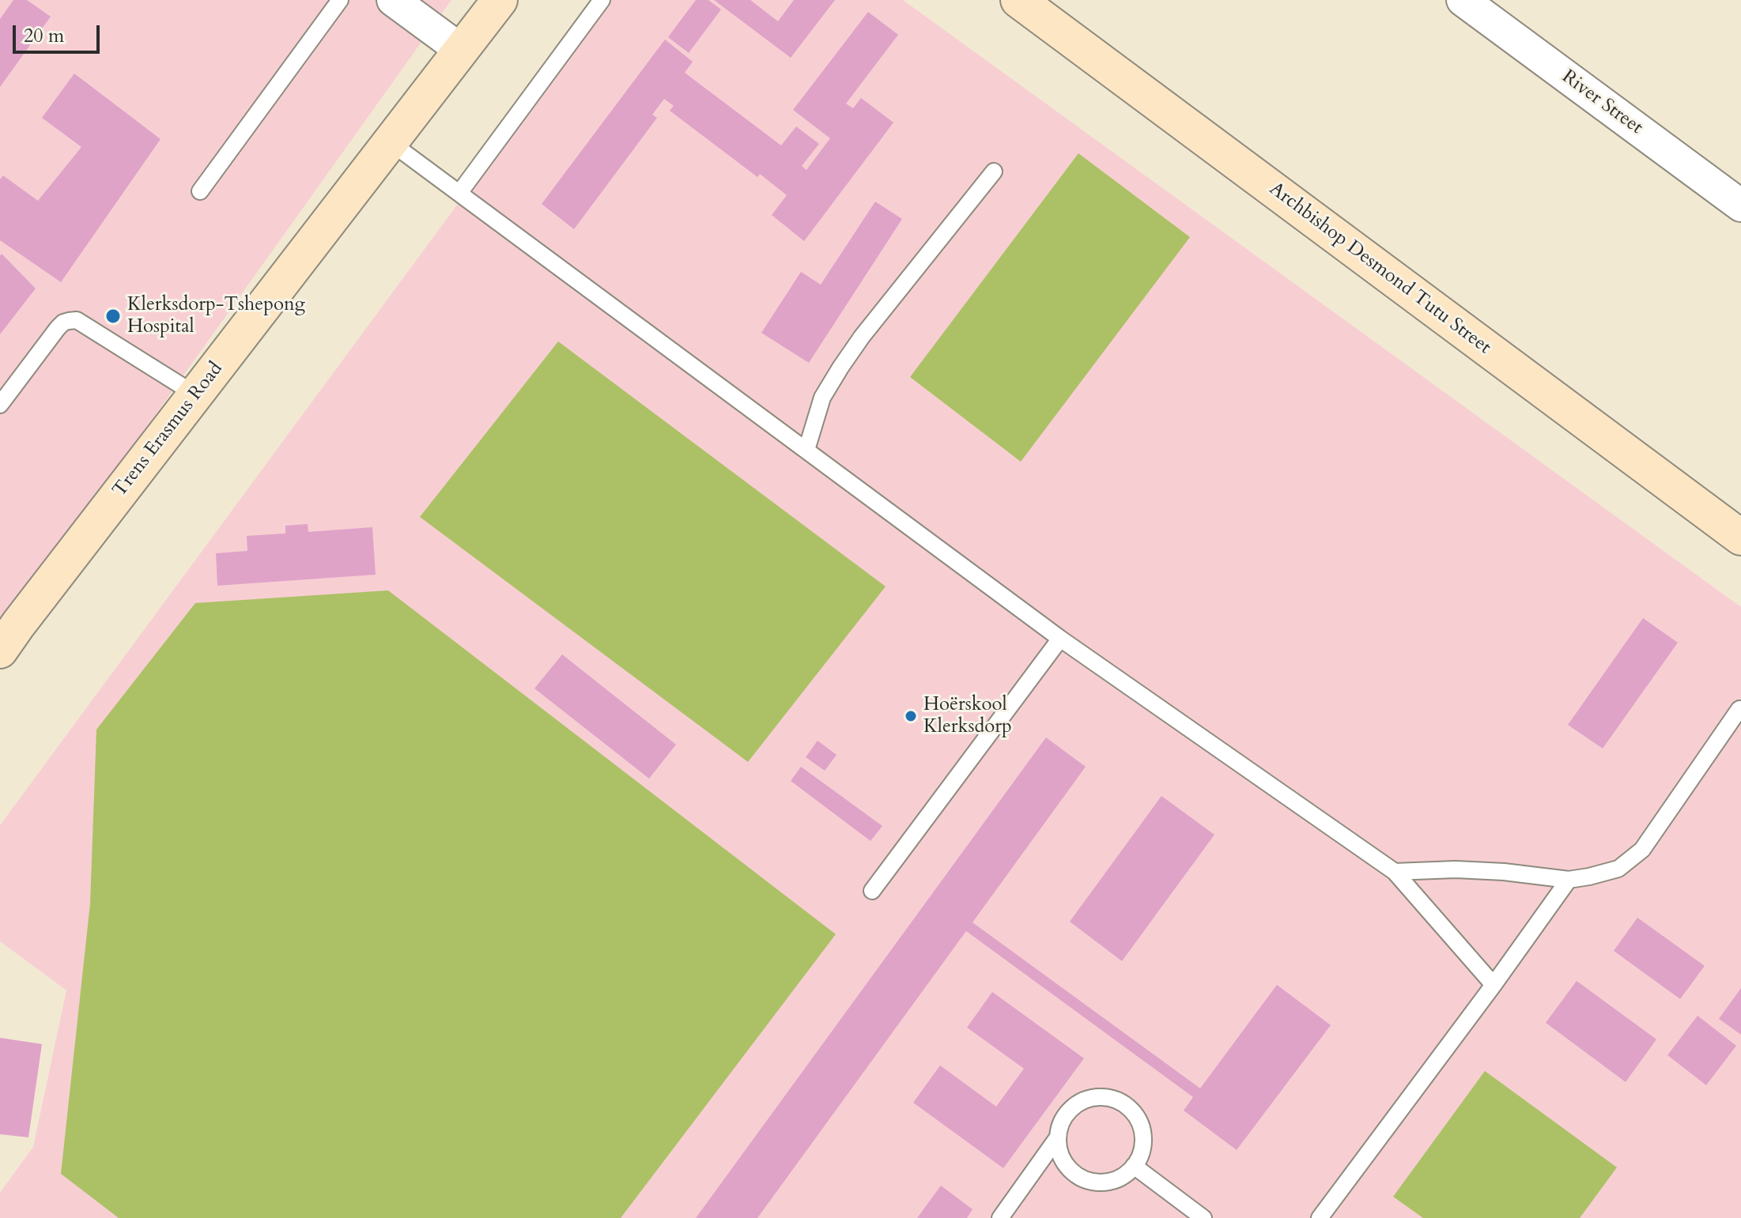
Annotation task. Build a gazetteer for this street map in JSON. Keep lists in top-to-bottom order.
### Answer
{
  "streets": {
    "street": ["River Street", "Archbishop Desmond Tutu Street", "Trens Erasmus Road"]
  },
  "places": ["Klerksdorp-Tshepong Hospital", "Hoërskool Klerksdorp"],
  "scale_bar": "20 m"
}
